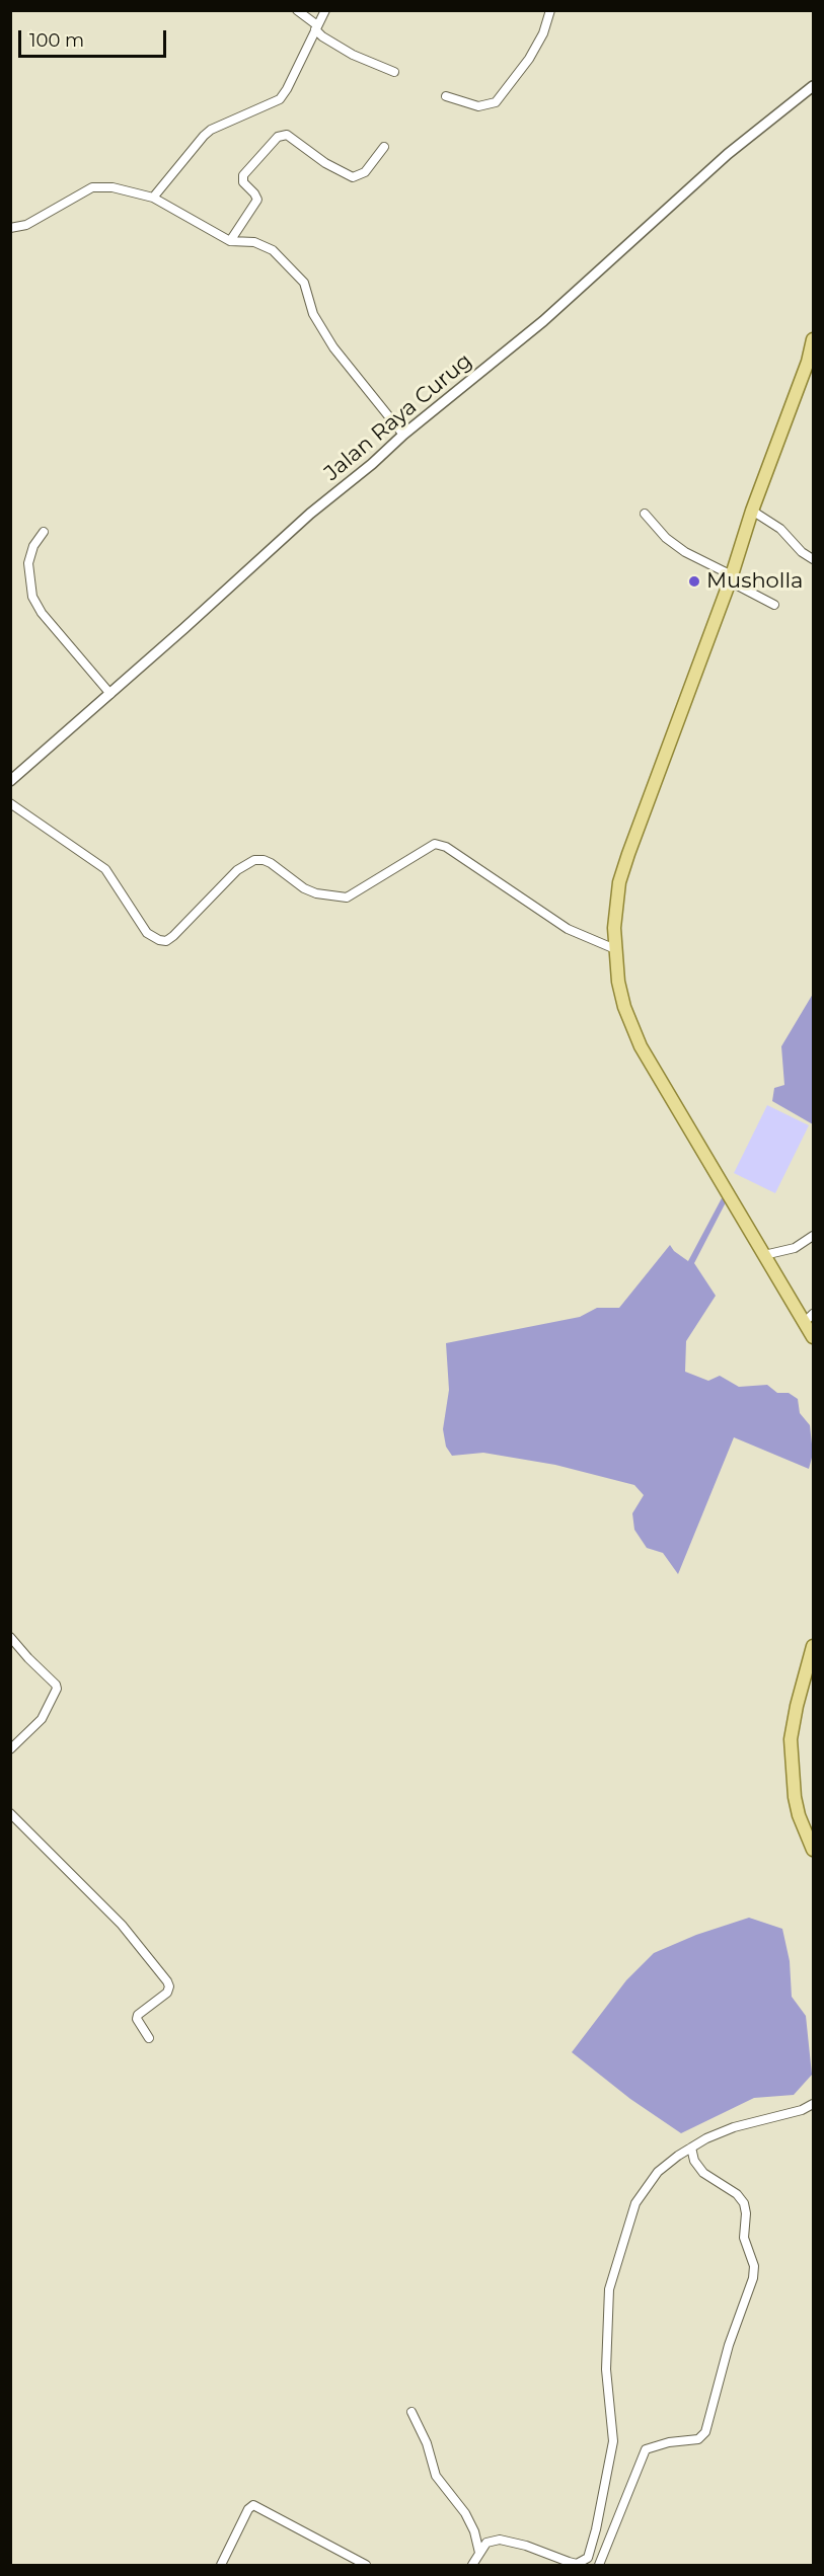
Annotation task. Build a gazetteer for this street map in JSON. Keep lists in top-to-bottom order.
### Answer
{
  "streets": {
    "street": ["Jalan Raya Curug"]
  },
  "places": ["Musholla"],
  "scale_bar": "100 m"
}
